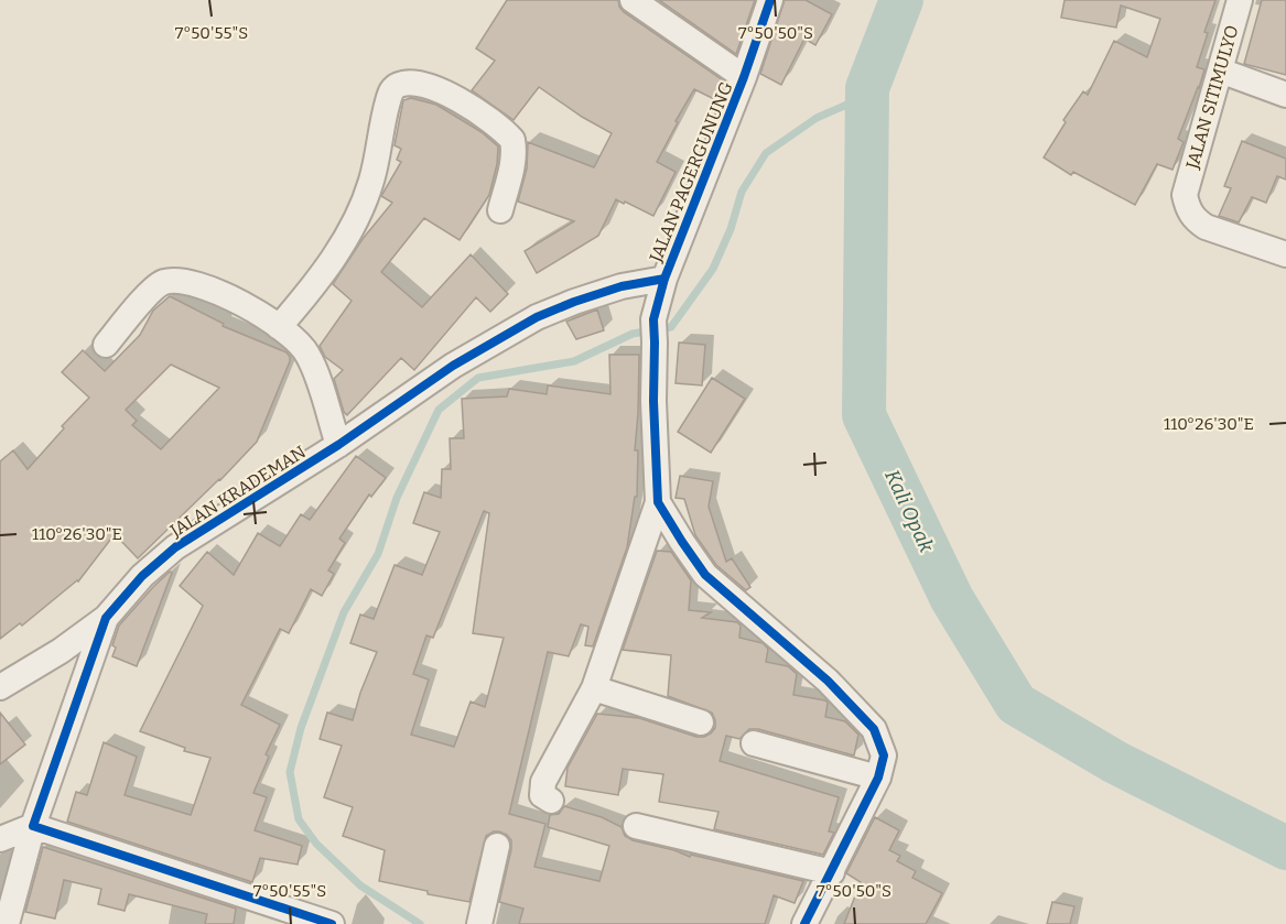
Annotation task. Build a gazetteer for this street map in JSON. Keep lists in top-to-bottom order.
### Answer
{
  "streets": {
    "street": ["JALAN SITIMULYO", "JALAN PAGERGUNUNG", "JALAN KRADEMAN"]
  },
  "crossings": [
    ["JALAN PAGERGUNUNG", "JALAN KRADEMAN"]
  ],
  "water": ["Kali Opak"],
  "coordinates": ["7°50'55\"S", "7°50'50\"S", "110°26'30\"E"]
}
